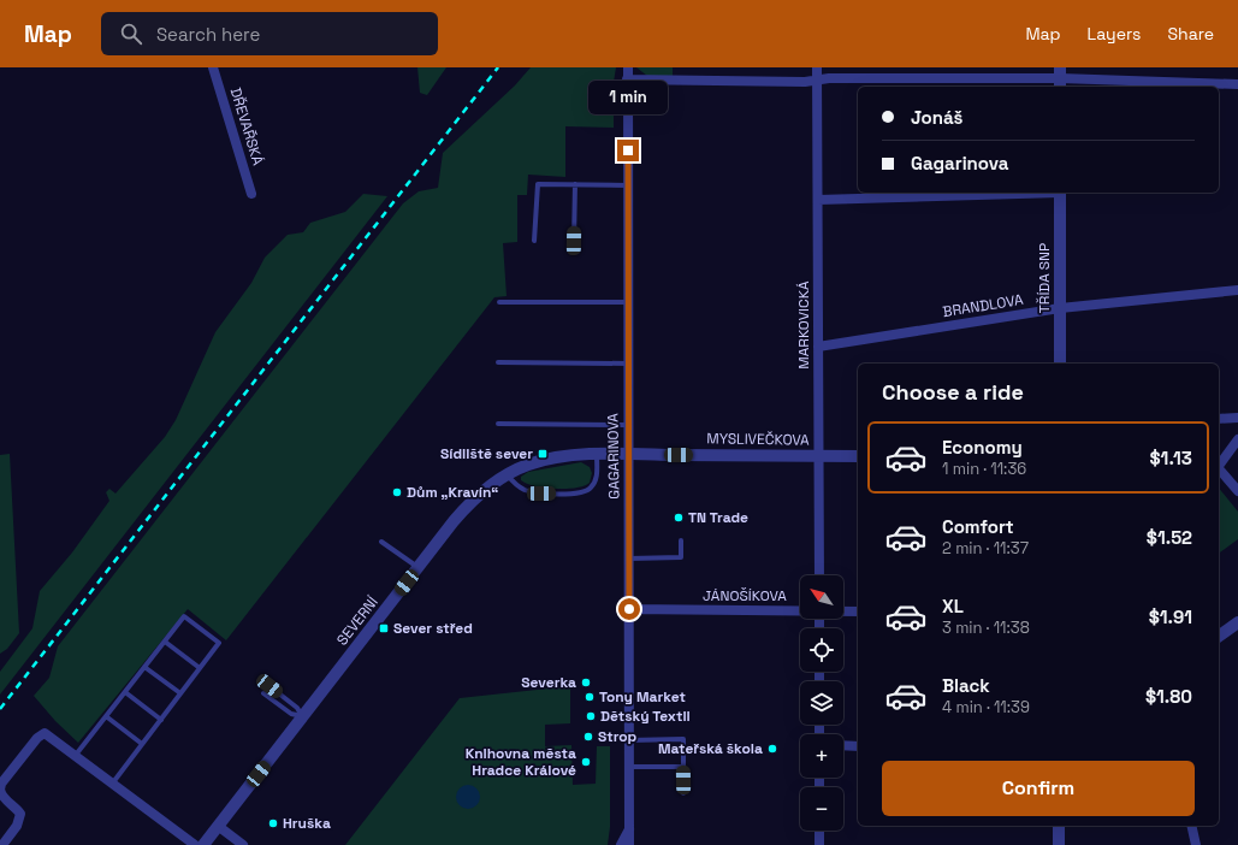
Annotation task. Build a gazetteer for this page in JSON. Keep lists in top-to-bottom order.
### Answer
{
  "streets": {
    "street": [
      "DŘEVAŘSKÁ",
      "TŘÍDA SNP",
      "BRANDLOVA",
      "MARKOVICKÁ",
      "MYSLIVEČKOVA",
      "GAGARINOVA",
      "JÁNOŠÍKOVA",
      "SEVERNÍ"
    ]
  },
  "crossings": [
    ["TŘÍDA SNP", "BRANDLOVA"],
    ["BRANDLOVA", "MARKOVICKÁ"],
    ["MARKOVICKÁ", "MYSLIVEČKOVA"],
    ["MYSLIVEČKOVA", "GAGARINOVA"],
    ["MYSLIVEČKOVA", "SEVERNÍ"],
    ["GAGARINOVA", "JÁNOŠÍKOVA"],
    ["GAGARINOVA", "SEVERNÍ"]
  ],
  "places": {
    "transit": ["Sídliště sever", "Sever střed"],
    "other": [
      "Dům „Kravín“",
      "TN Trade",
      "Severka",
      "Tony Market",
      "Dětský Textil",
      "Strop",
      "Mateřská škola",
      "Knihovna města Hradce Králové",
      "Hruška"
    ]
  },
  "north": "top left",
  "page": {
    "header": "Map",
    "search": "Search here",
    "nav": ["Map", "Layers", "Share"],
    "bubble": "1 min",
    "banner": ["Jonáš", "Gagarinova"],
    "heading": "Choose a ride",
    "list": [
      {
        "name": "Economy",
        "note": "1 min · 11:36",
        "value": "$1.13"
      },
      {
        "name": "Comfort",
        "note": "2 min · 11:37",
        "value": "$1.52"
      },
      {
        "name": "XL",
        "note": "3 min · 11:38",
        "value": "$1.91"
      },
      {
        "name": "Black",
        "note": "4 min · 11:39",
        "value": "$1.80"
      }
    ],
    "map_buttons": ["+", "−"],
    "buttons": "Confirm"
  }
}
